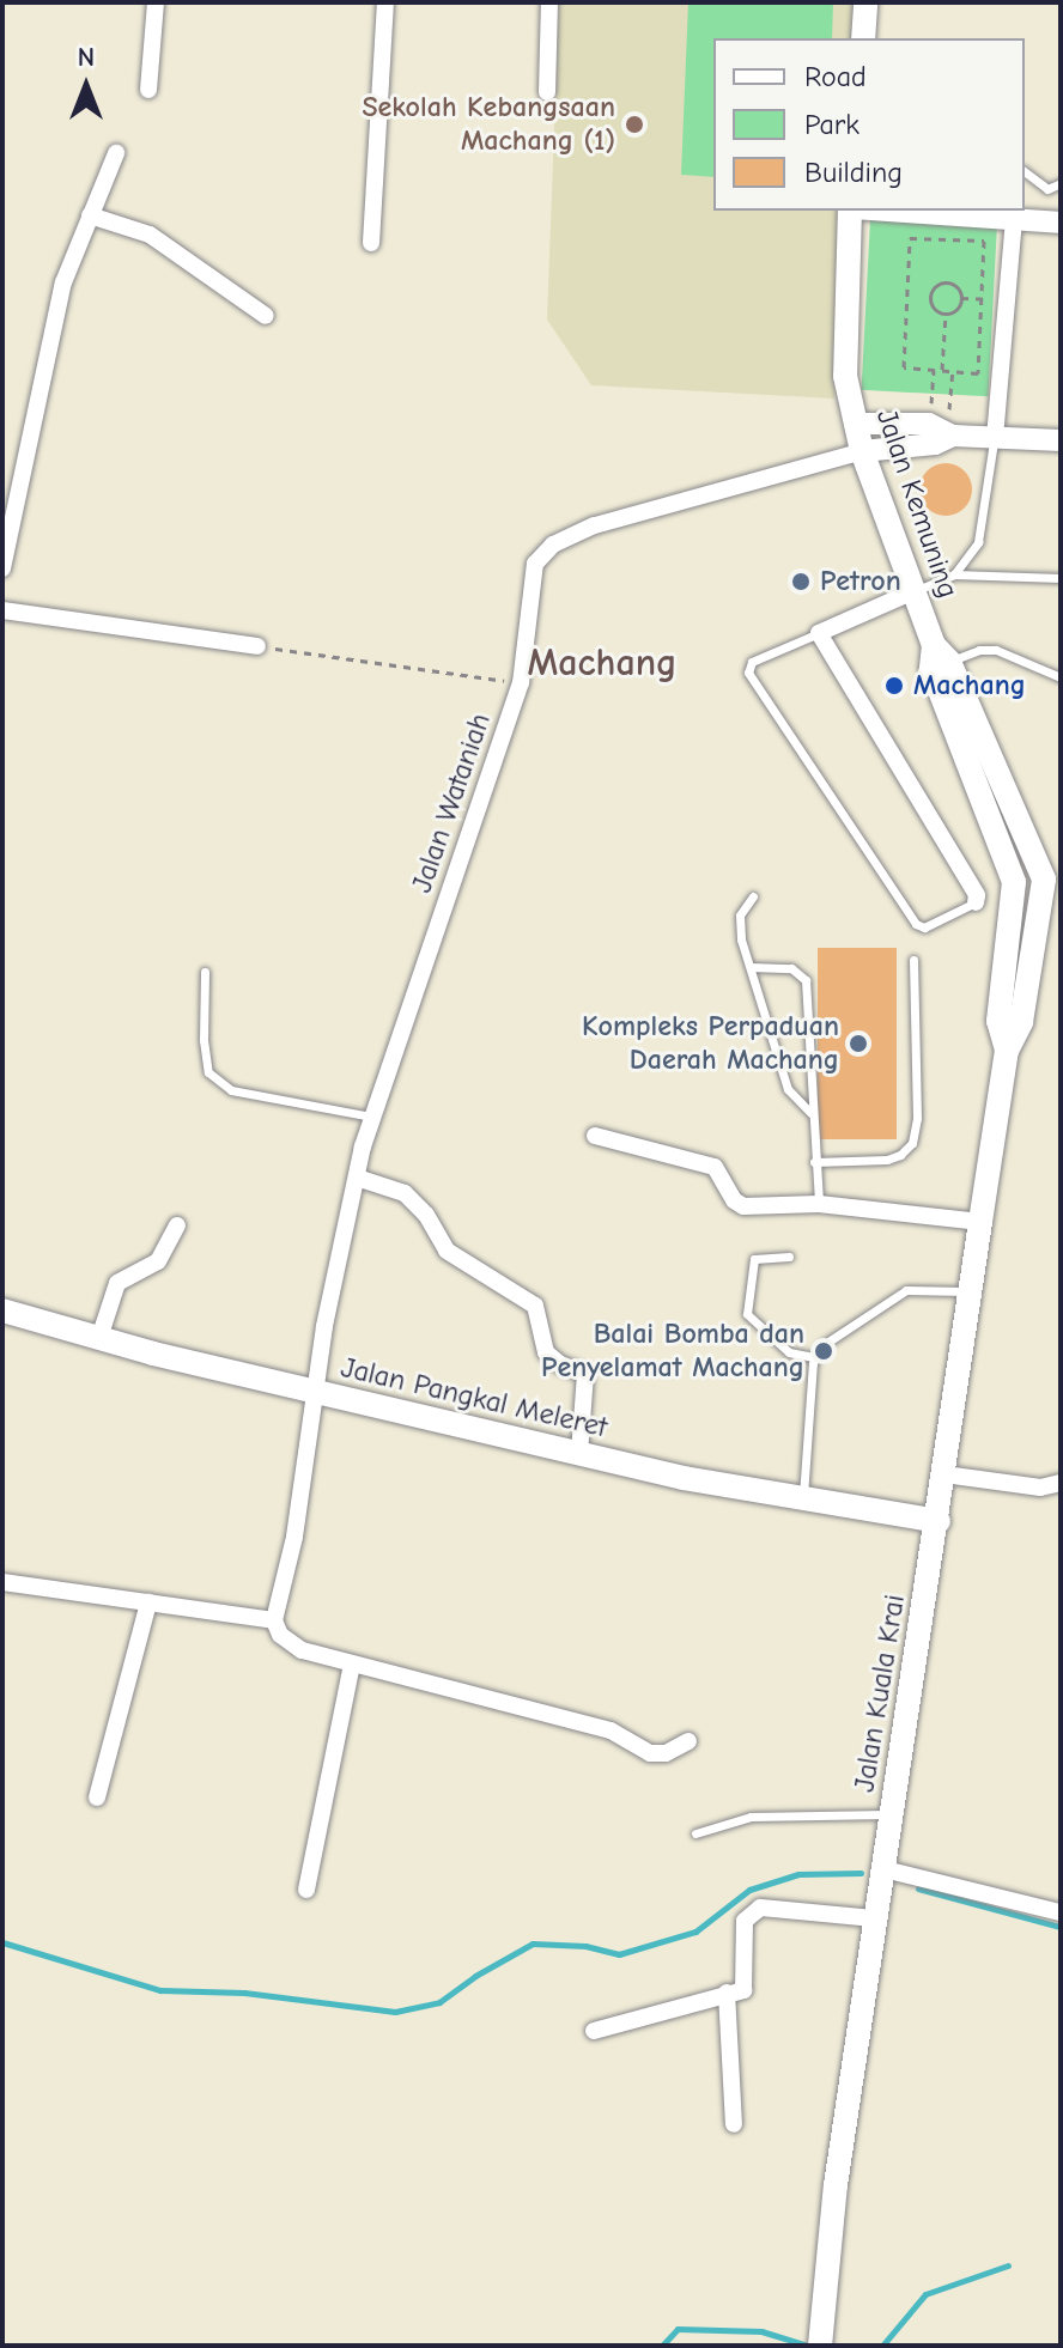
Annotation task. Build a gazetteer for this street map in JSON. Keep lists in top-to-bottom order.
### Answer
{
  "streets": {
    "main road": ["Jalan Kemuning", "Jalan Pangkal Meleret", "Jalan Kuala Krai"],
    "street": ["Jalan Wataniah"]
  },
  "crossings": [
    ["Jalan Kemuning", "Jalan Wataniah"],
    ["Jalan Kemuning", "Jalan Kuala Krai"],
    ["Jalan Wataniah", "Jalan Pangkal Meleret"],
    ["Jalan Pangkal Meleret", "Jalan Kuala Krai"]
  ],
  "districts": ["Machang"],
  "places": [
    "Sekolah Kebangsaan Machang (1)",
    "Petron",
    "Machang",
    "Kompleks Perpaduan Daerah Machang",
    "Balai Bomba dan Penyelamat Machang"
  ],
  "legend": ["Road", "Park", "Building"],
  "north": "top"
}
